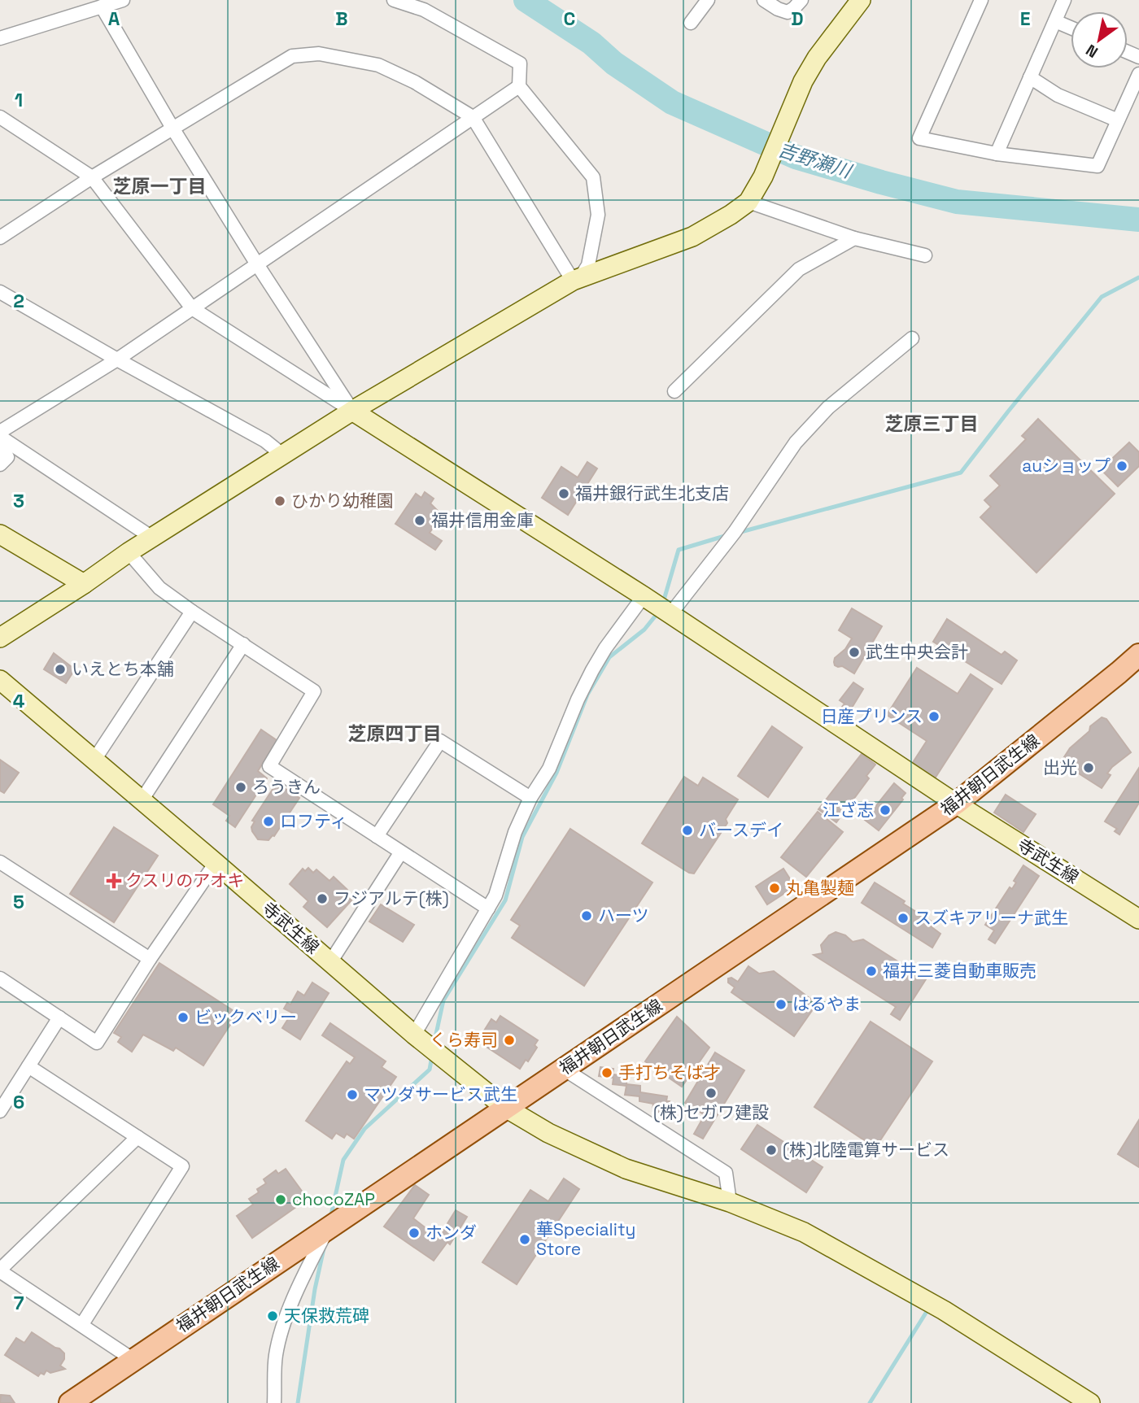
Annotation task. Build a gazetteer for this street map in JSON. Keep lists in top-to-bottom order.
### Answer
{
  "streets": {
    "main road": ["福井朝日武生線"],
    "street": ["寺武生線"]
  },
  "crossings": [
    ["福井朝日武生線", "寺武生線"]
  ],
  "districts": ["芝原一丁目", "芝原三丁目", "芝原四丁目"],
  "water": ["吉野瀬川"],
  "places": {
    "other": [
      "auショップ",
      "福井銀行武生北支店",
      "ひかり幼稚園",
      "福井信用金庫",
      "武生中央会計",
      "いえとち本舗",
      "日産プリンス",
      "出光",
      "ろうきん",
      "江ざ志",
      "ロフティ",
      "バースデイ",
      "丸亀製麺",
      "フジアルテ(株)",
      "ハーツ",
      "スズキアリーナ武生",
      "福井三菱自動車販売",
      "はるやま",
      "ビックベリー",
      "くら寿司",
      "手打ちそば才",
      "(株)セガワ建設",
      "マツダサービス武生",
      "(株)北陸電算サービス",
      "chocoZAP",
      "ホンダ",
      "華Speciality Store",
      "天保救荒碑"
    ],
    "health": ["クスリのアオキ"]
  },
  "north": "bottom left",
  "grid": {
    "columns": [
      "A",
      "B",
      "C",
      "D",
      "E"
    ],
    "rows": [
      "1",
      "2",
      "3",
      "4",
      "5",
      "6",
      "7"
    ]
  }
}
